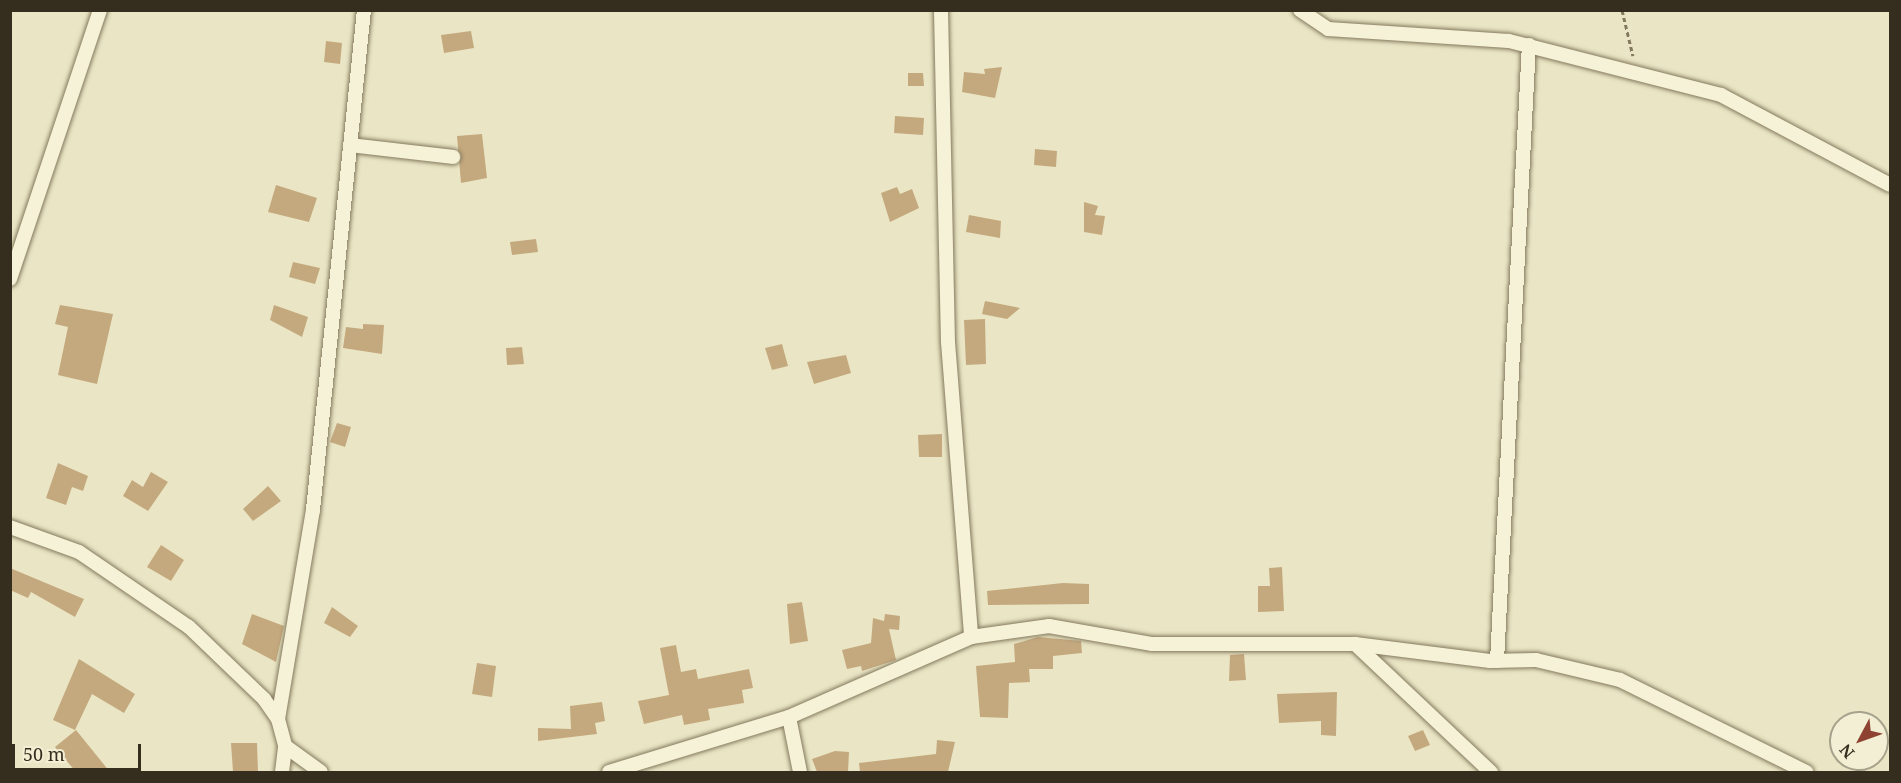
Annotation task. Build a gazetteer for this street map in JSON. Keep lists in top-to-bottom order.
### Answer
{
  "scale_bar": "50 m",
  "north": "bottom left"
}
